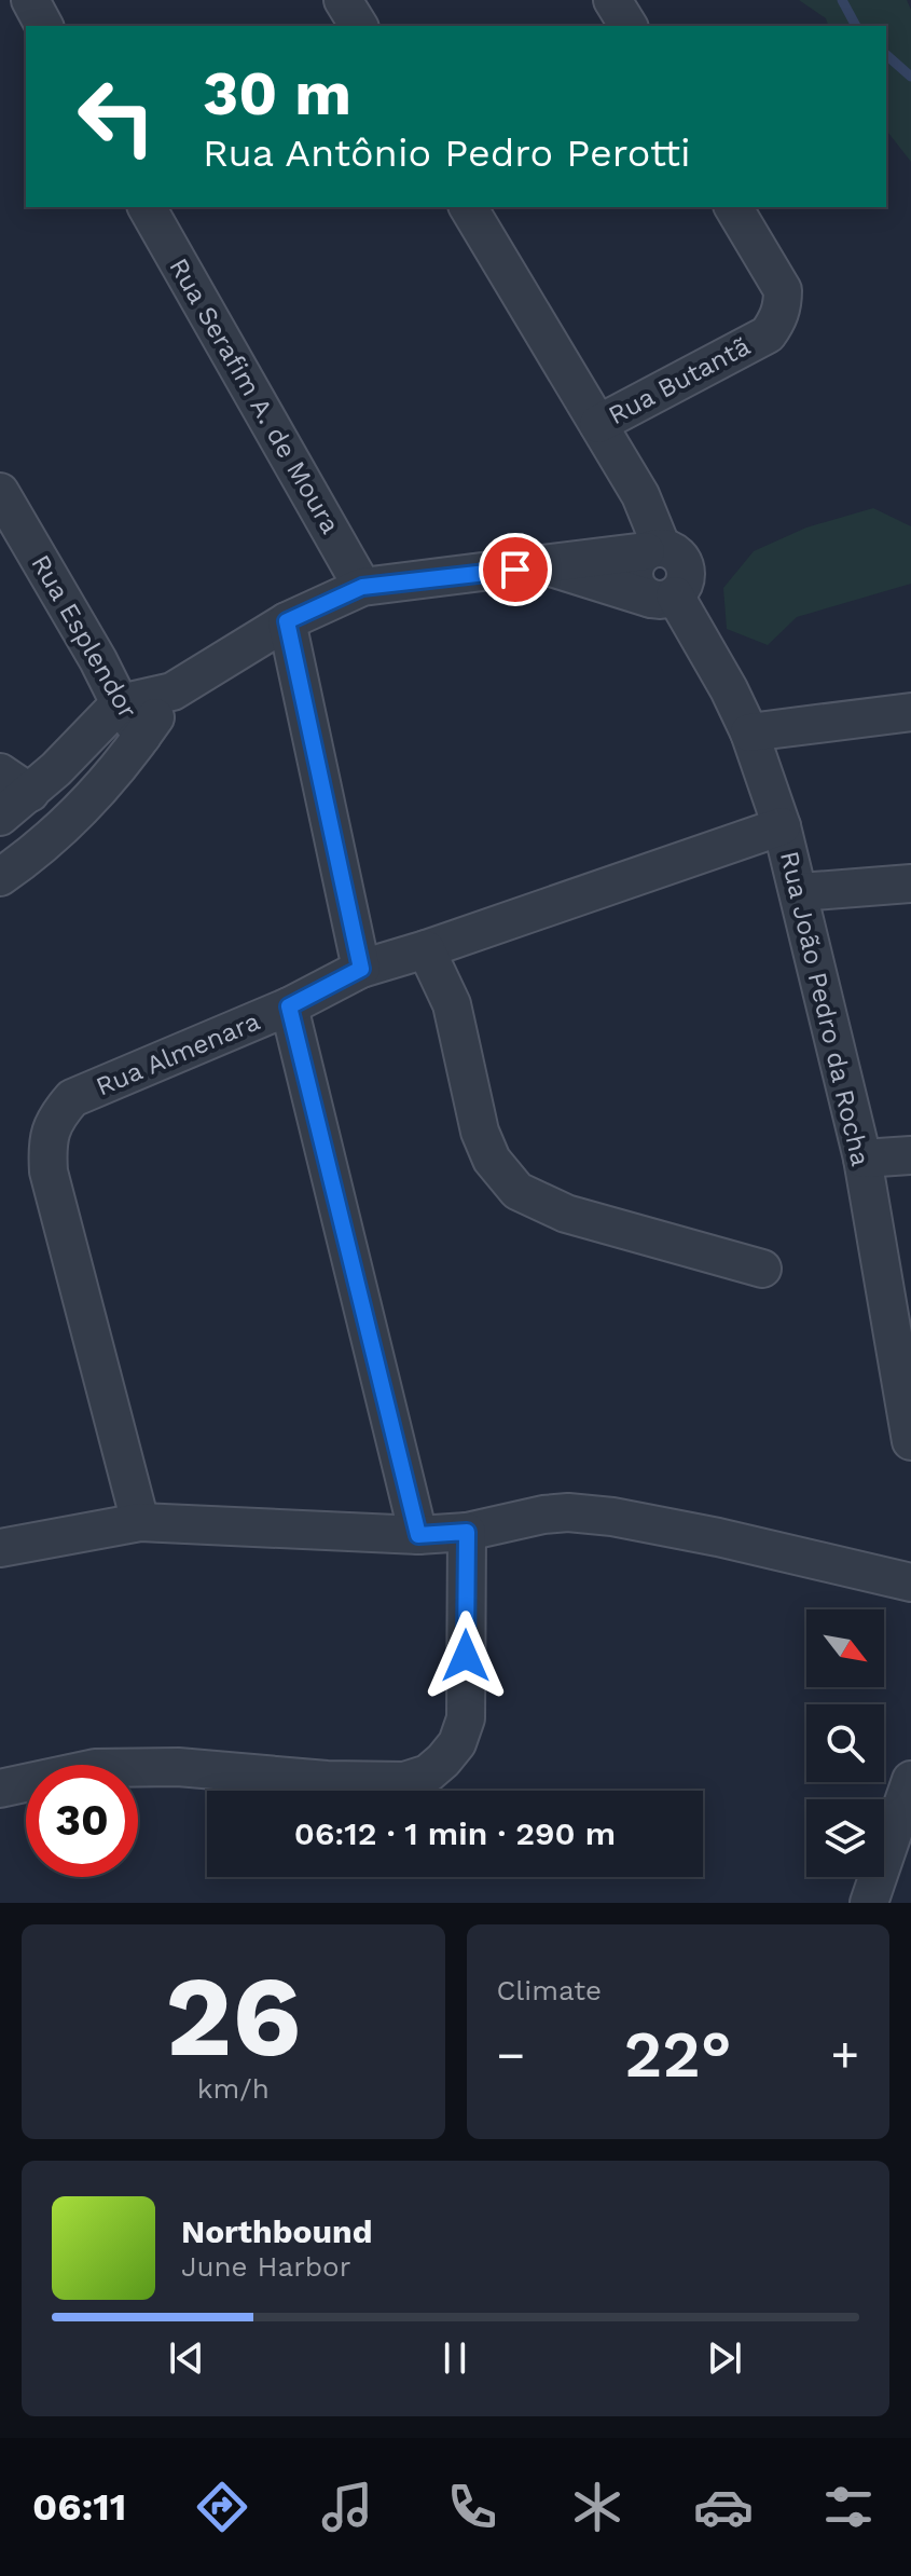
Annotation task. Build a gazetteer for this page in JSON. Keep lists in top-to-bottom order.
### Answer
{
  "streets": {
    "street": [
      "Rua Butantã",
      "Rua Serafim A. de Moura",
      "Rua Esplendor",
      "Rua João Pedro da Rocha",
      "Rua Almenara"
    ]
  },
  "crossings": [
    ["Rua João Pedro da Rocha", "Rua Almenara"]
  ],
  "north": "bottom right",
  "page": {
    "turn": ["30 m", "Rua Antônio Pedro Perotti"],
    "limit": "30",
    "trip": "06:12 · 1 min · 290 m",
    "tile": [
      ["26", "km/h"],
      "Climate"
    ],
    "heat": ["−", "22°", "+"],
    "song": ["Northbound", "June Harbor"],
    "tabs": "06:11"
  }
}
